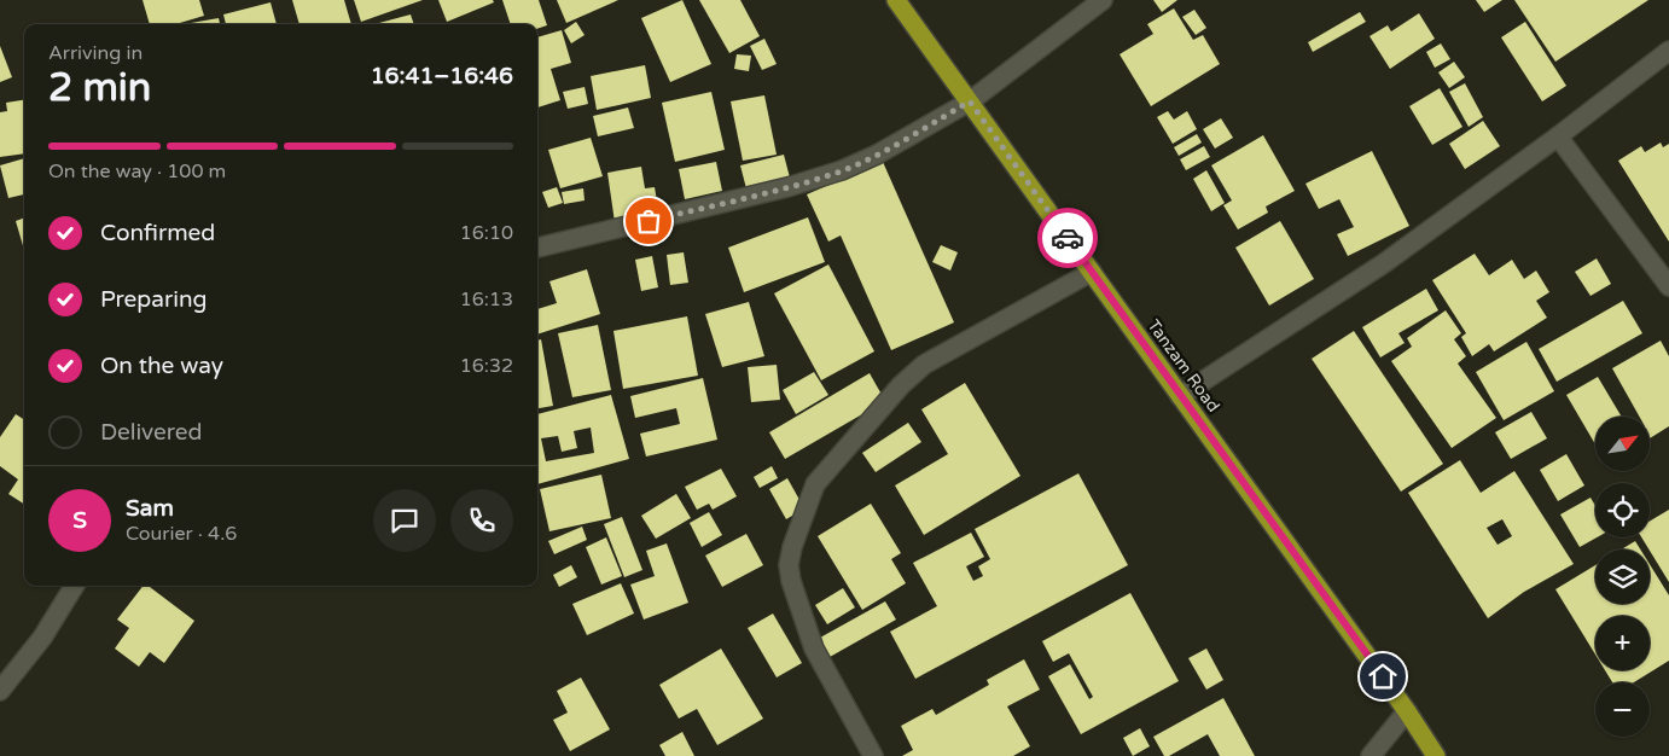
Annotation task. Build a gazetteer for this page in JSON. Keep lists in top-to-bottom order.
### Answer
{
  "streets": {
    "highway": ["Tanzam Road"]
  },
  "north": "top right",
  "page": {
    "heading": ["2 min", "Arriving in", "16:41–16:46"],
    "panel": ["Sam", "Courier · 4.6"],
    "bar": "On the way · 100 m",
    "list": [
      ["Confirmed", "16:10"],
      ["Preparing", "16:13"],
      ["On the way", "16:32"],
      "Delivered"
    ],
    "map_buttons": ["+", "−"],
    "round": "S"
  }
}
